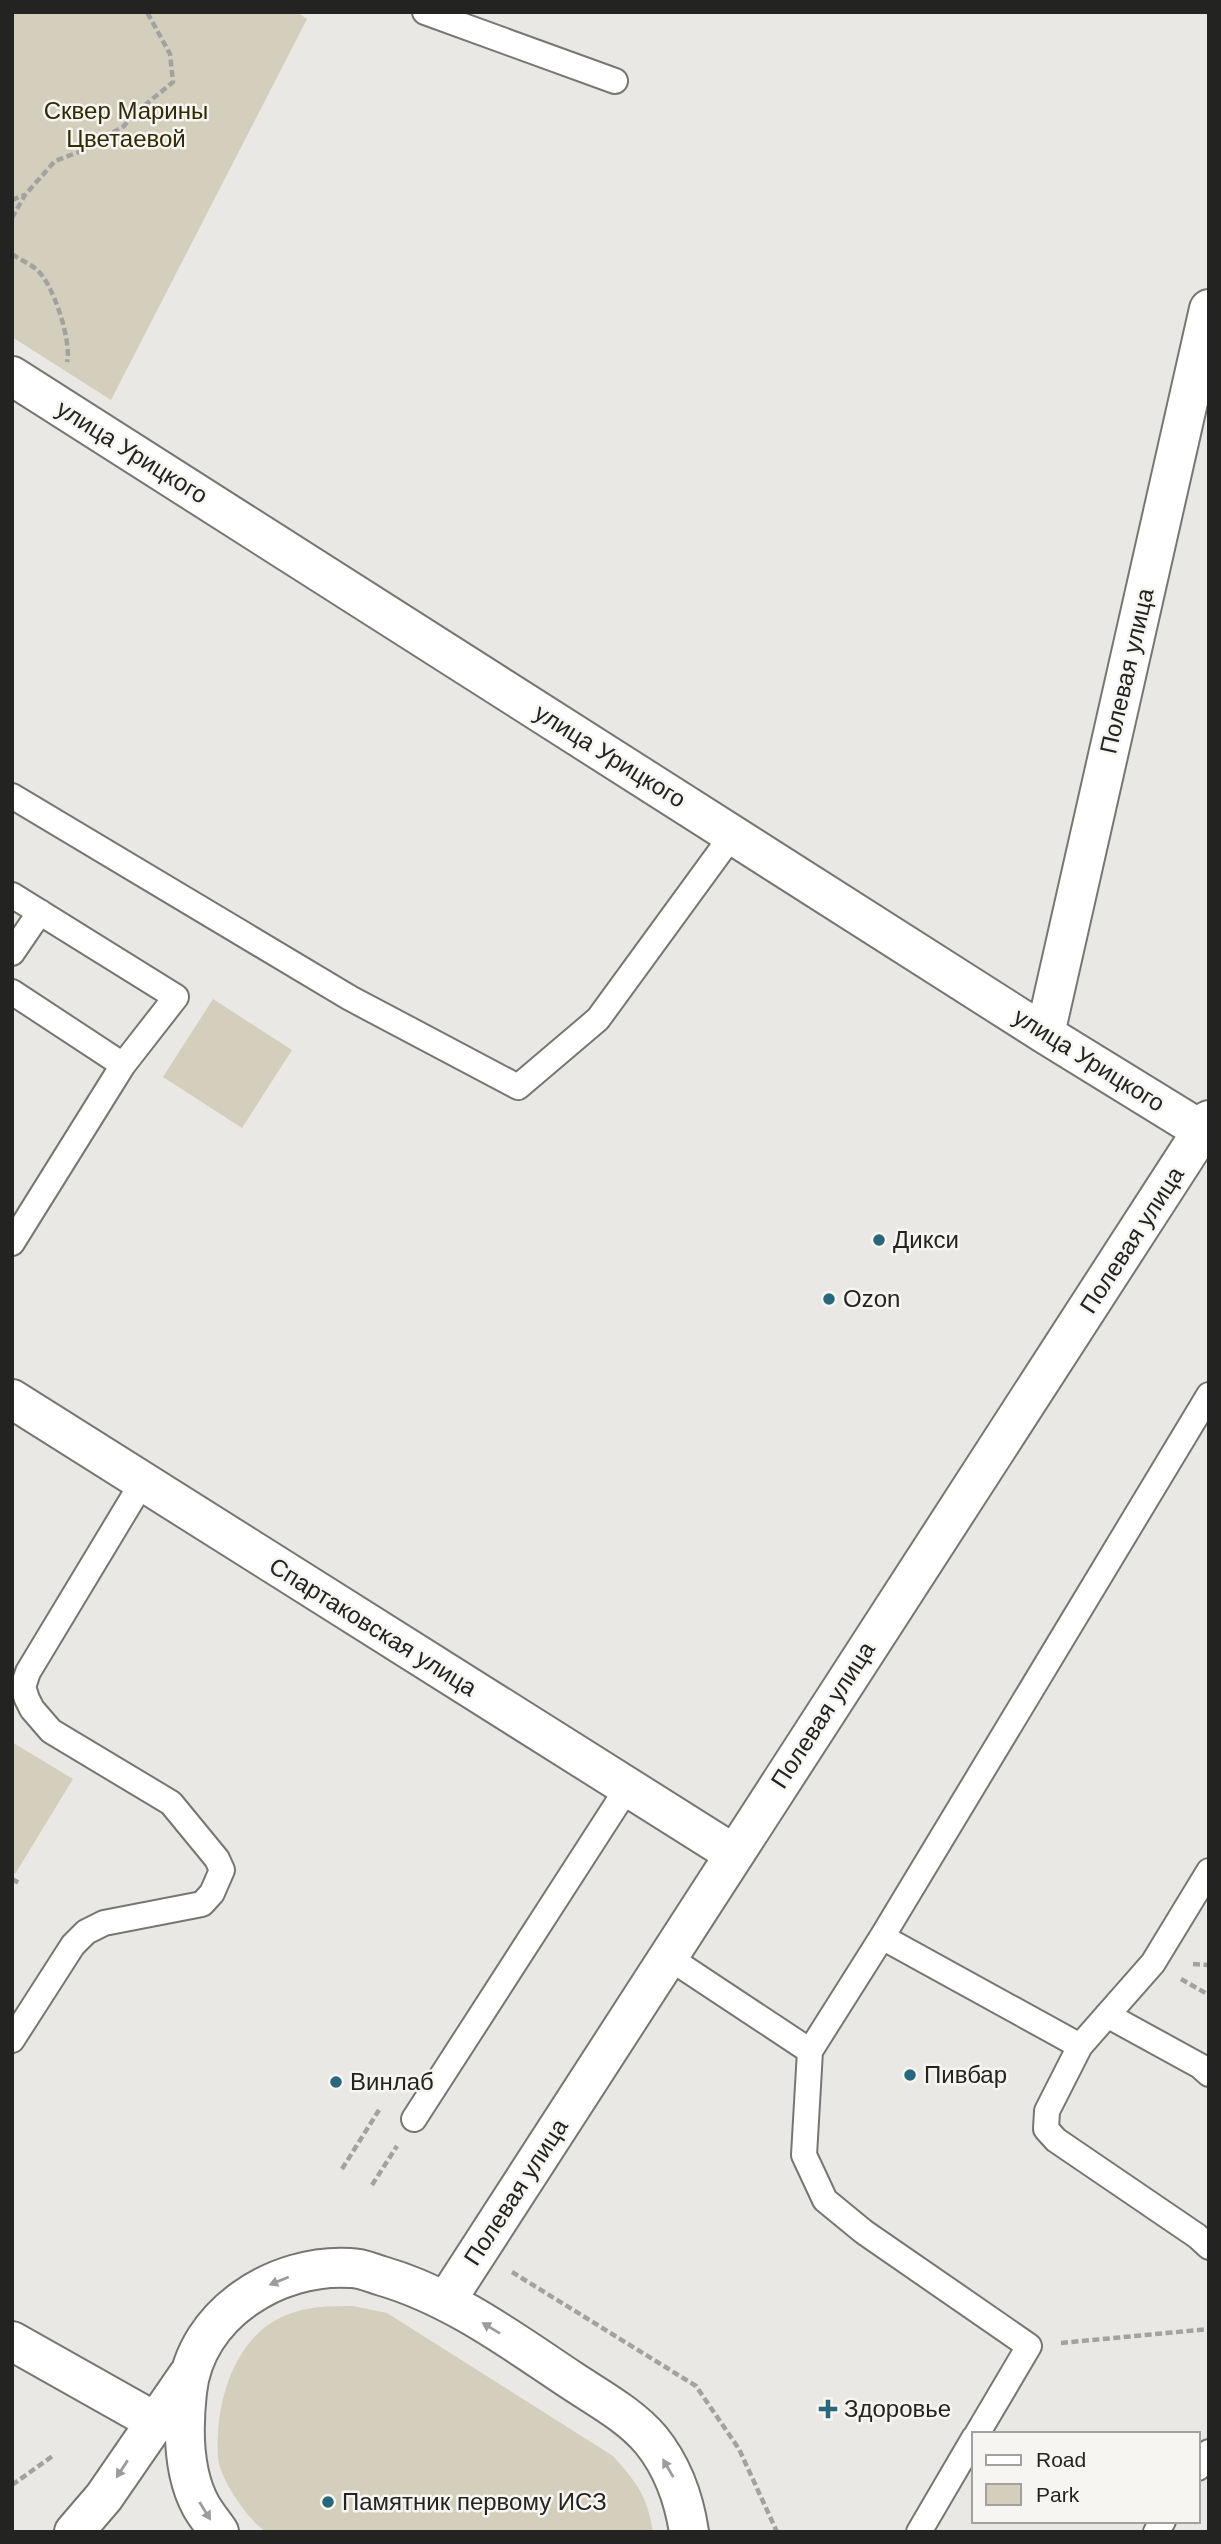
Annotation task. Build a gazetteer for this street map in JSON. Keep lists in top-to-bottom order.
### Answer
{
  "streets": {
    "street": ["улица Урицкого", "Полевая улица", "Спартаковская улица"]
  },
  "crossings": [
    ["улица Урицкого", "Полевая улица"],
    ["Полевая улица", "Спартаковская улица"]
  ],
  "parks": ["Сквер Марины Цветаевой"],
  "places": {
    "other": [
      "Дикси",
      "Ozon",
      "Пивбар",
      "Винлаб",
      "Памятник первому ИСЗ"
    ],
    "health": ["Здоровье"]
  },
  "legend": ["Road", "Park"]
}
